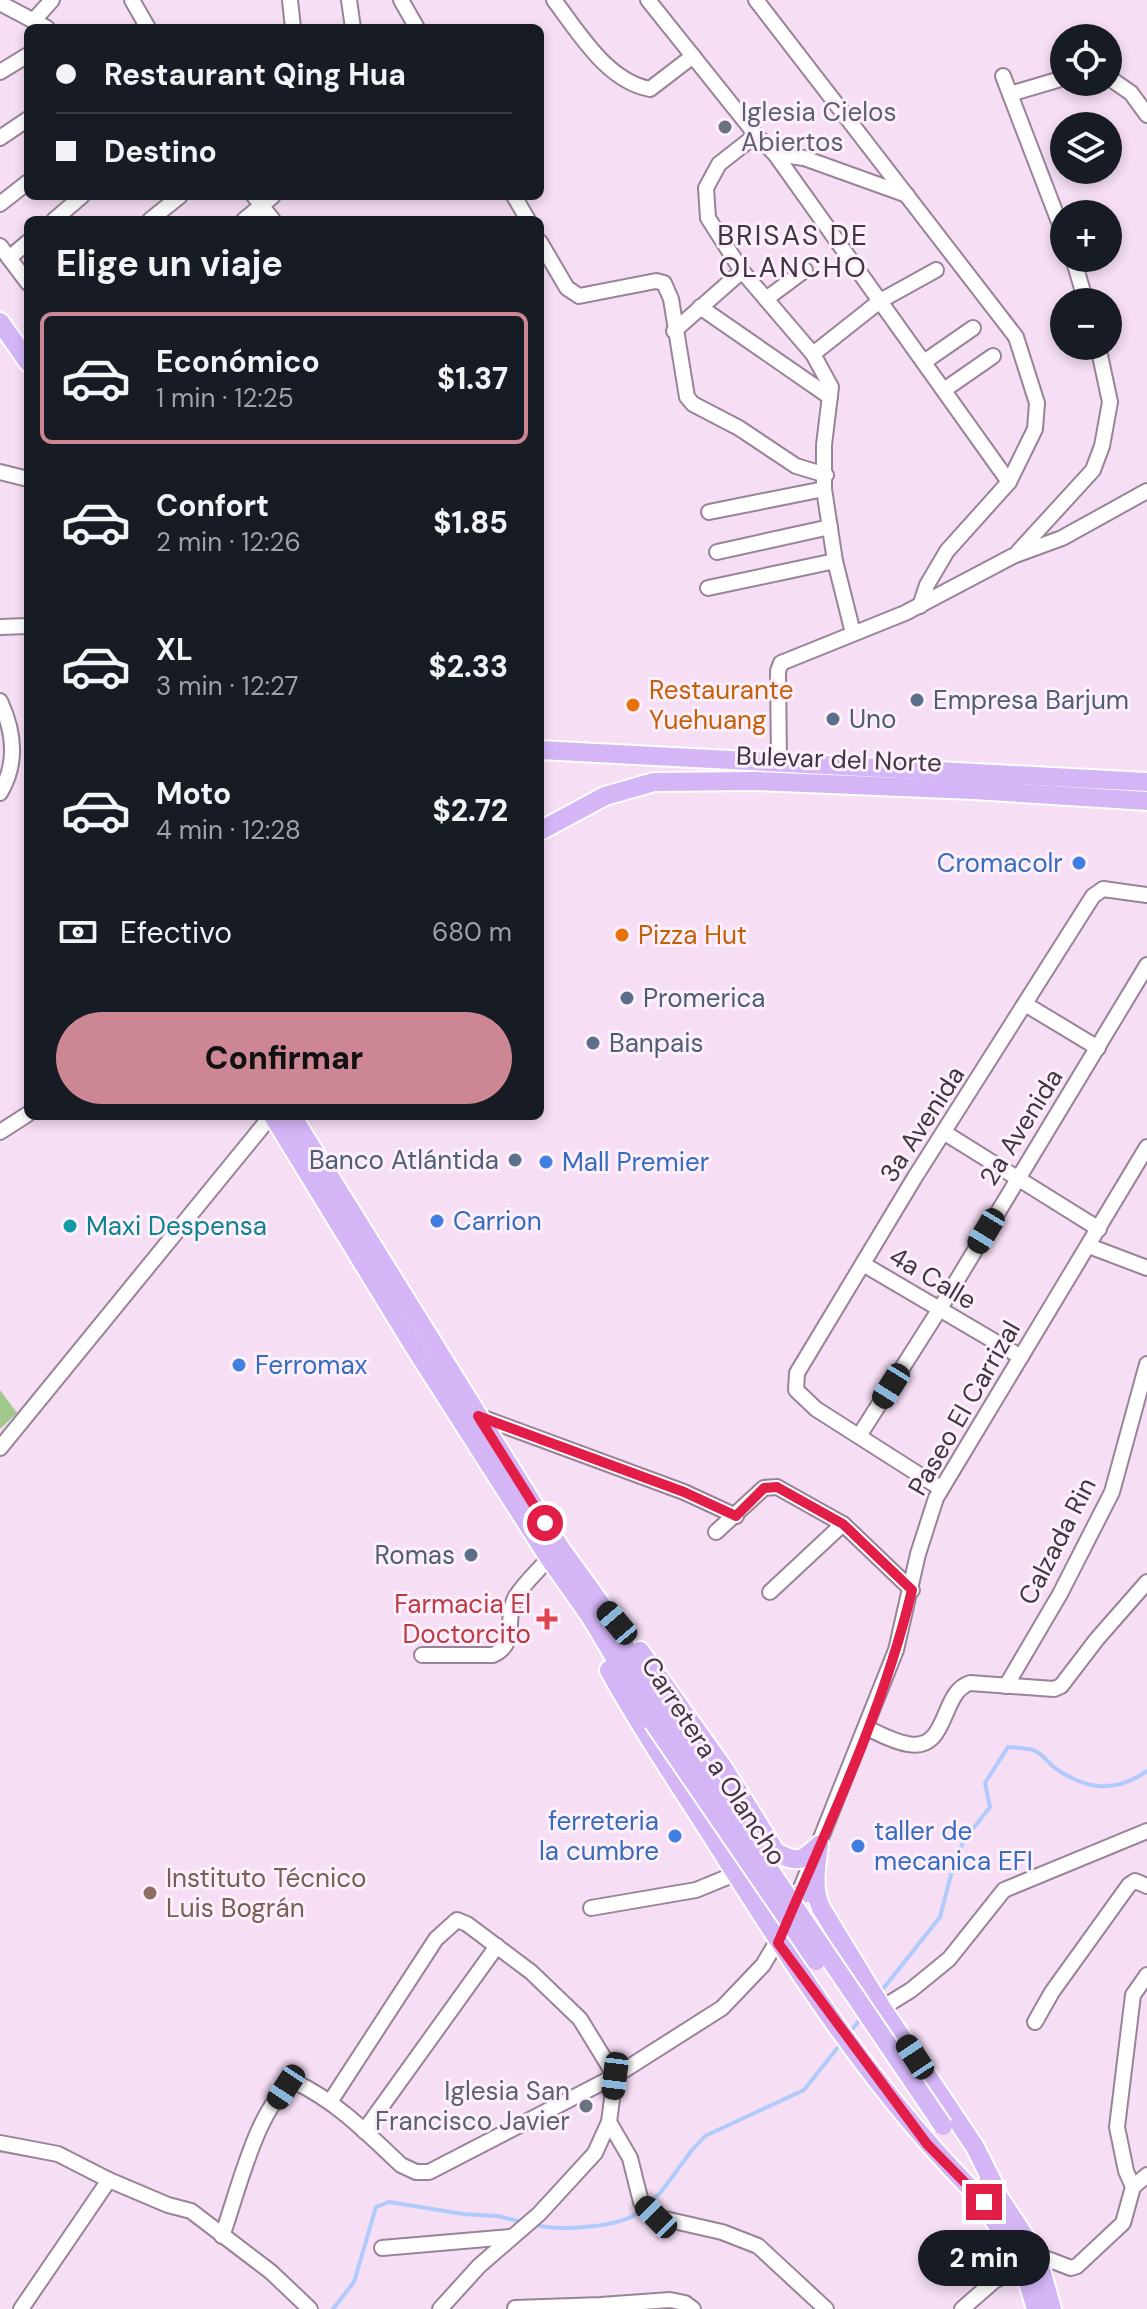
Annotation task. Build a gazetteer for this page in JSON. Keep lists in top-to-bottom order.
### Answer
{
  "streets": {
    "main road": ["Bulevar del Norte", "Carretera a Olancho"],
    "street": [
      "3a Avenida",
      "2a Avenida",
      "4a Calle",
      "Paseo El Carrizal",
      "Calzada Rin"
    ]
  },
  "crossings": [
    ["3a Avenida", "2a Avenida"],
    ["3a Avenida", "4a Calle"],
    ["2a Avenida", "4a Calle"],
    ["4a Calle", "Paseo El Carrizal"]
  ],
  "districts": ["BRISAS DE OLANCHO"],
  "places": {
    "other": [
      "Iglesia Cielos Abiertos",
      "Empresa Barjum",
      "Restaurante Yuehuang",
      "Uno",
      "Cromacolr",
      "Pizza Hut",
      "Promerica",
      "Banpais",
      "Banco Atlántida",
      "Mall Premier",
      "Carrion",
      "Maxi Despensa",
      "Ferromax",
      "Romas",
      "ferreteria la cumbre",
      "taller de mecanica EFI",
      "Instituto Técnico Luis Bográn",
      "Iglesia San Francisco Javier"
    ],
    "health": ["Farmacia El Doctorcito"]
  },
  "page": {
    "map_buttons": ["+", "−"],
    "banner": ["Restaurant Qing Hua", "Destino"],
    "heading": "Elige un viaje",
    "list": [
      {
        "name": "Económico",
        "note": "1 min · 12:25",
        "value": "$1.37"
      },
      {
        "name": "Confort",
        "note": "2 min · 12:26",
        "value": "$1.85"
      },
      {
        "name": "XL",
        "note": "3 min · 12:27",
        "value": "$2.33"
      },
      {
        "name": "Moto",
        "note": "4 min · 12:28",
        "value": "$2.72"
      }
    ],
    "pay": ["Efectivo", "680 m"],
    "buttons": "Confirmar",
    "bubble": "2 min"
  }
}
